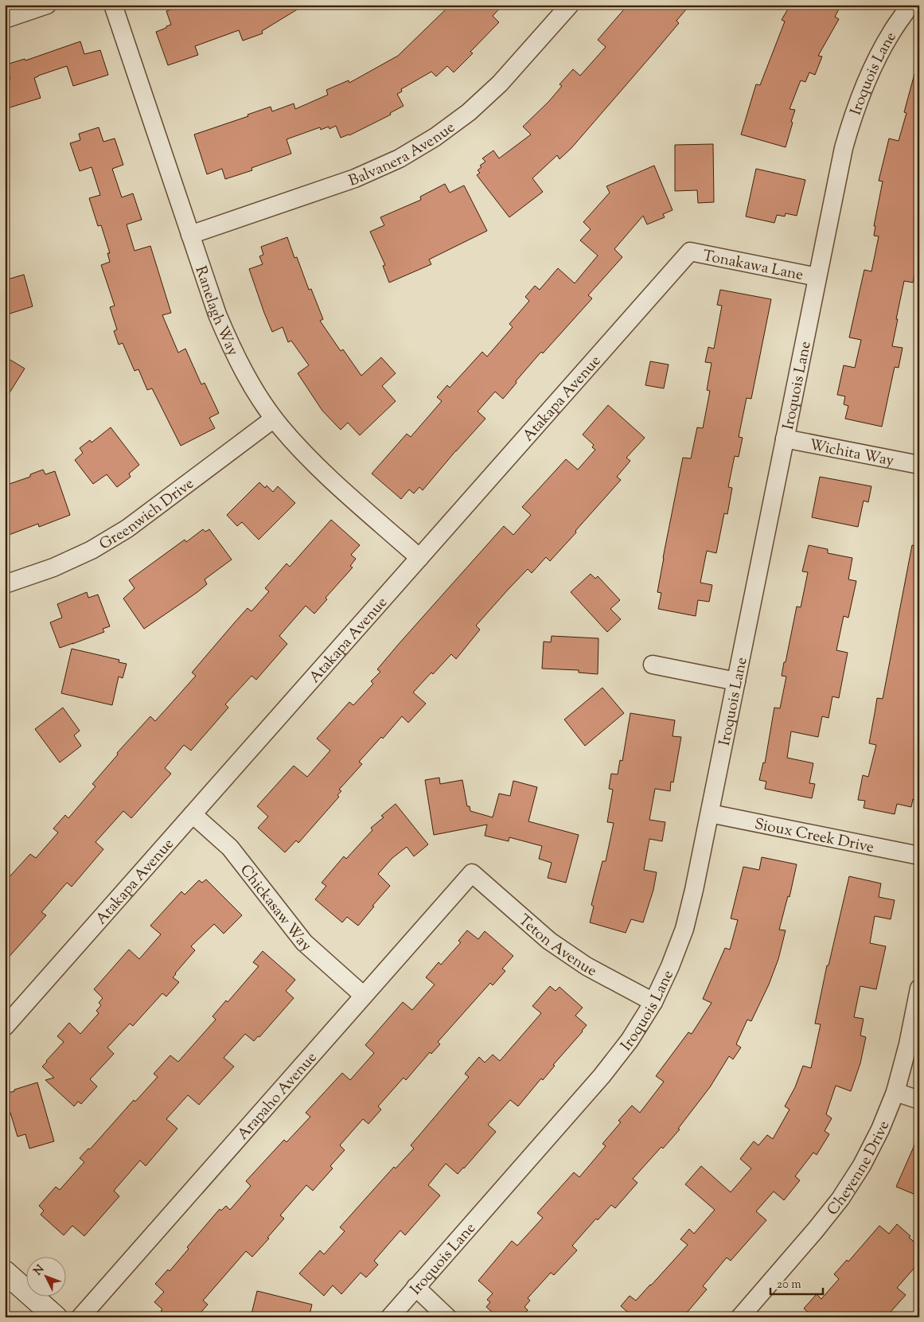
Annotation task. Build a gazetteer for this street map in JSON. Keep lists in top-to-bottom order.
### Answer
{
  "streets": {
    "street": [
      "Iroquois Lane",
      "Balvanera Avenue",
      "Tonakawa Lane",
      "Ranelagh Way",
      "Atakapa Avenue",
      "Wichita Way",
      "Greenwich Drive",
      "Sioux Creek Drive",
      "Chickasaw Way",
      "Teton Avenue",
      "Arapaho Avenue",
      "Cheyenne Drive"
    ]
  },
  "crossings": [
    ["Iroquois Lane", "Tonakawa Lane"],
    ["Iroquois Lane", "Wichita Way"],
    ["Iroquois Lane", "Sioux Creek Drive"],
    ["Iroquois Lane", "Teton Avenue"],
    ["Balvanera Avenue", "Ranelagh Way"],
    ["Tonakawa Lane", "Atakapa Avenue"],
    ["Ranelagh Way", "Atakapa Avenue"],
    ["Ranelagh Way", "Greenwich Drive"],
    ["Atakapa Avenue", "Chickasaw Way"],
    ["Chickasaw Way", "Arapaho Avenue"],
    ["Teton Avenue", "Arapaho Avenue"]
  ],
  "scale_bar": "20 m",
  "north": "top left"
}
